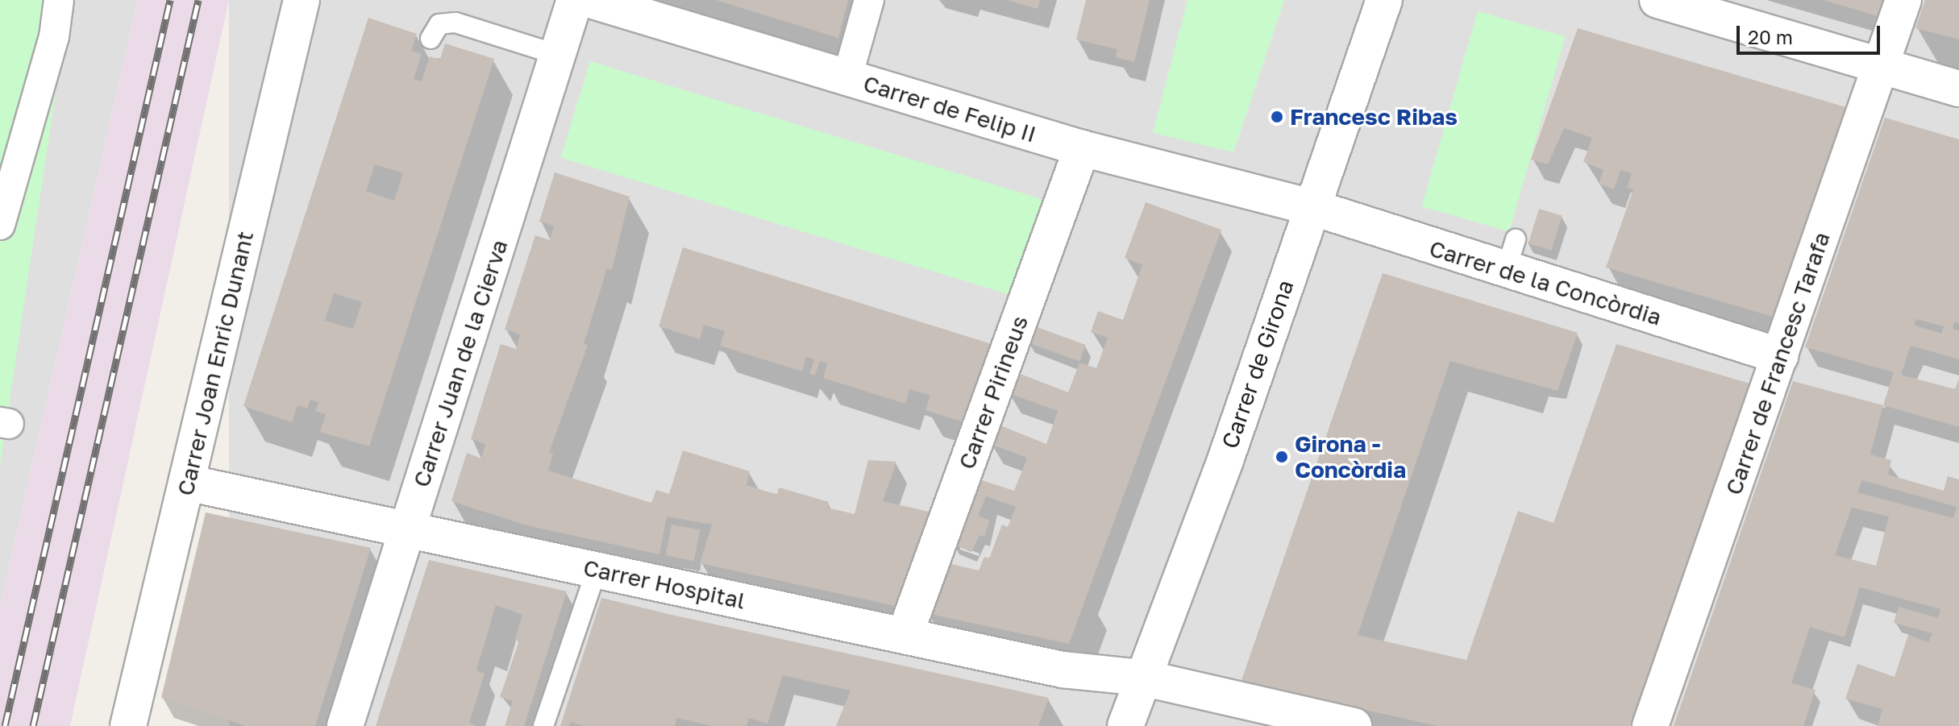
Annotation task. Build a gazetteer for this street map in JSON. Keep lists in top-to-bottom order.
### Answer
{
  "streets": {
    "street": [
      "Carrer de Felip II",
      "Carrer de la Concòrdia",
      "Carrer Joan Enric Dunant",
      "Carrer Juan de la Cierva",
      "Carrer de Francesc Tarafa",
      "Carrer de Girona",
      "Carrer Pirineus",
      "Carrer Hospital"
    ]
  },
  "crossings": [
    ["Carrer de Felip II", "Carrer de la Concòrdia"],
    ["Carrer de Felip II", "Carrer de Girona"],
    ["Carrer de Felip II", "Carrer Pirineus"],
    ["Carrer de la Concòrdia", "Carrer de Francesc Tarafa"],
    ["Carrer de la Concòrdia", "Carrer de Girona"],
    ["Carrer Joan Enric Dunant", "Carrer Hospital"],
    ["Carrer Juan de la Cierva", "Carrer Hospital"],
    ["Carrer de Girona", "Carrer Hospital"],
    ["Carrer Pirineus", "Carrer Hospital"]
  ],
  "places": ["Francesc Ribas", "Girona - Concòrdia"],
  "scale_bar": "20 m"
}
